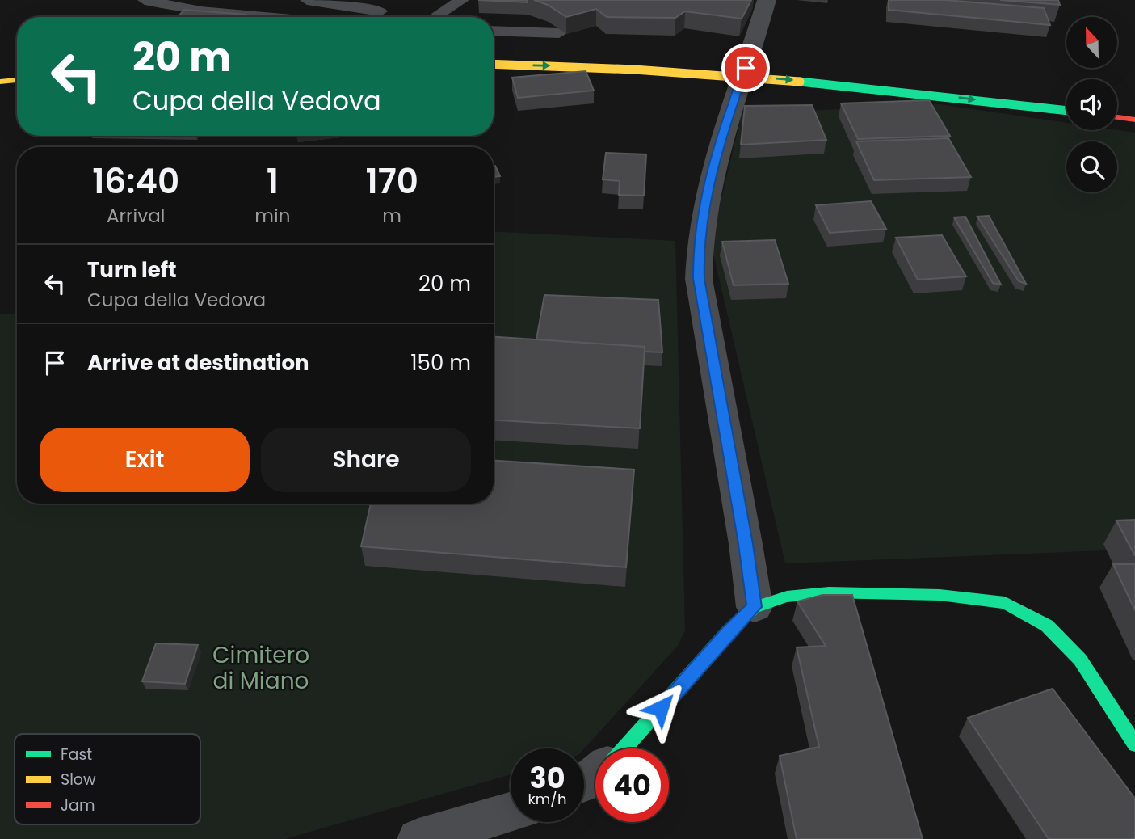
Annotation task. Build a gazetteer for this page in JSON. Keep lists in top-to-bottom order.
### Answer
{
  "parks": ["Cimitero di Miano"],
  "legend": ["Fast", "Slow", "Jam"],
  "north": "top",
  "page": {
    "turn": ["20 m", "Cupa della Vedova"],
    "eta": [
      "16:40",
      "Arrival",
      "1",
      "min",
      "170",
      "m"
    ],
    "list": [
      {
        "name": "Turn left",
        "note": "Cupa della Vedova",
        "value": "20 m"
      },
      {
        "name": "Arrive at destination",
        "value": "150 m"
      }
    ],
    "buttons": ["Exit", "Share"],
    "speed": "30 km/h",
    "limit": "40"
  }
}
